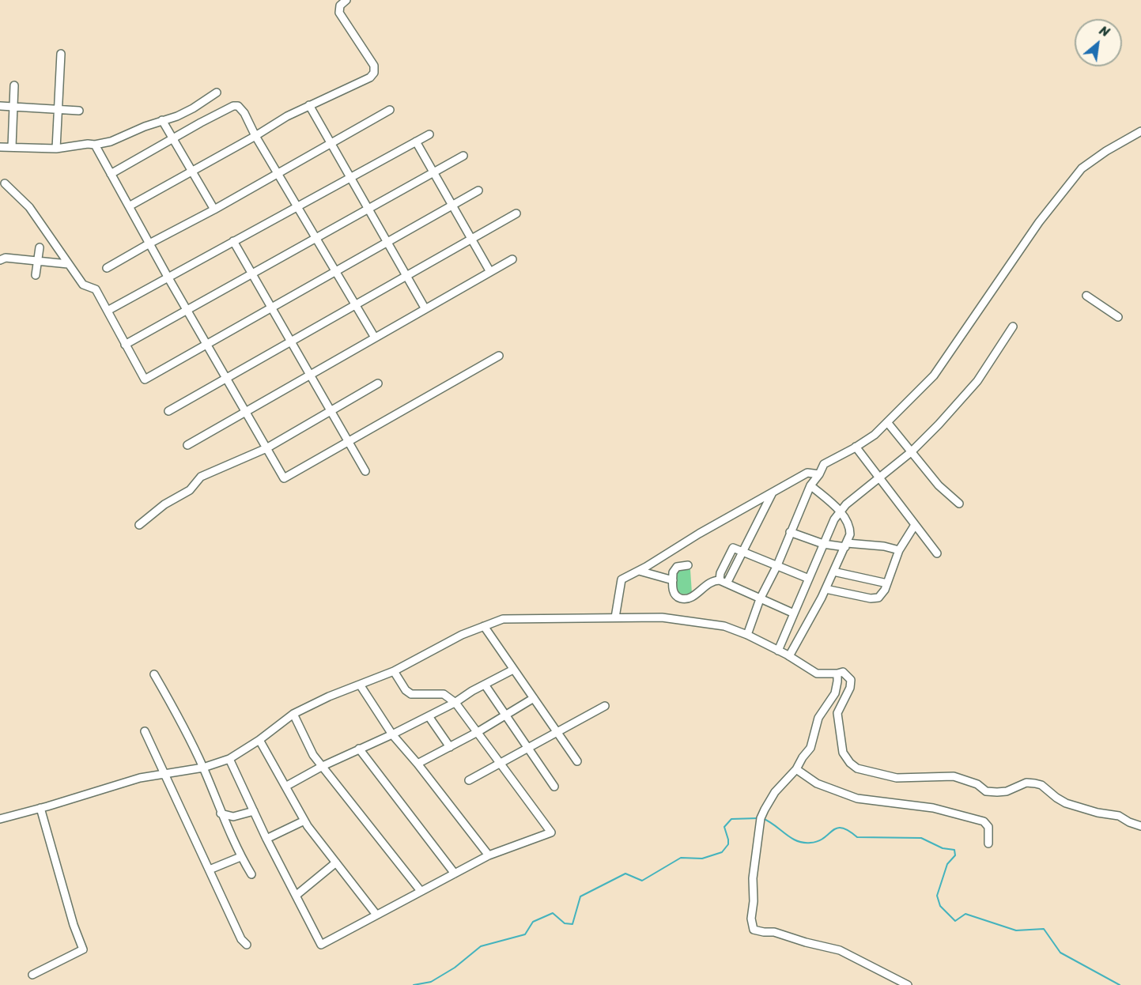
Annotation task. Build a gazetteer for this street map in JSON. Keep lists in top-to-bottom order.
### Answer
{
  "north": "top right"
}
